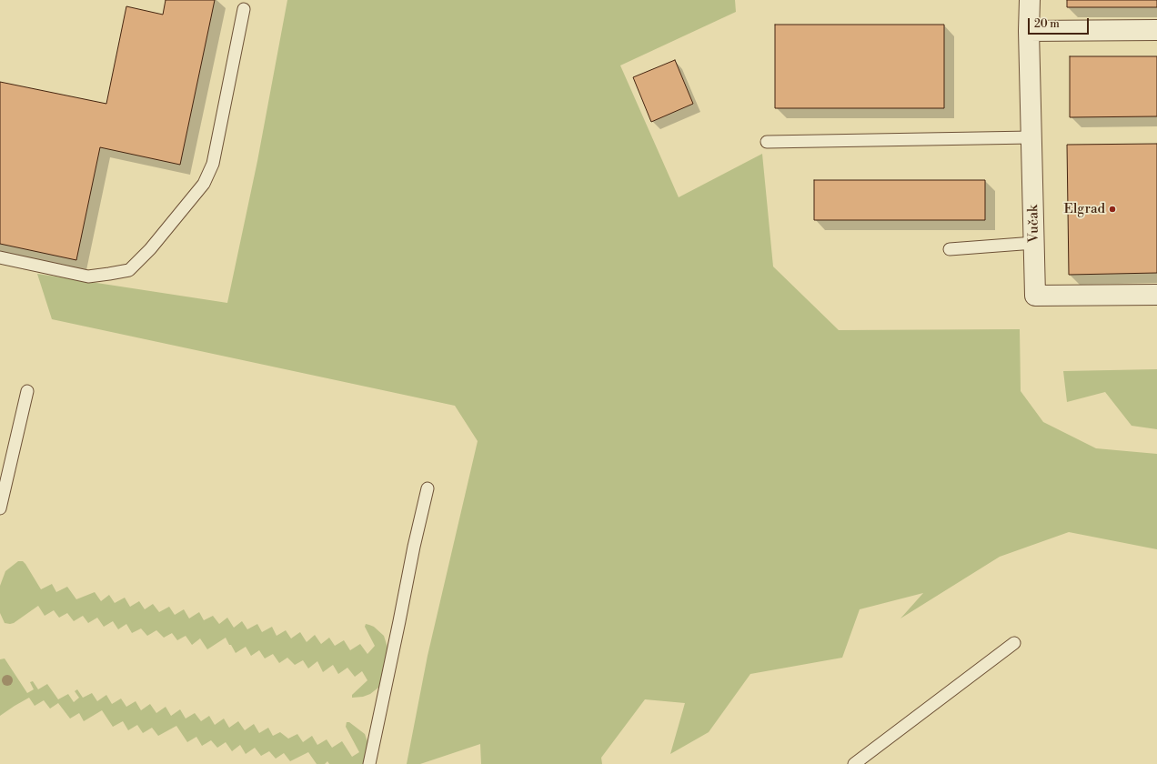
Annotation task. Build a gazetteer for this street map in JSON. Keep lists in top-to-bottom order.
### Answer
{
  "streets": {
    "street": ["Vučak"]
  },
  "places": ["Elgrad"],
  "scale_bar": "20 m"
}
